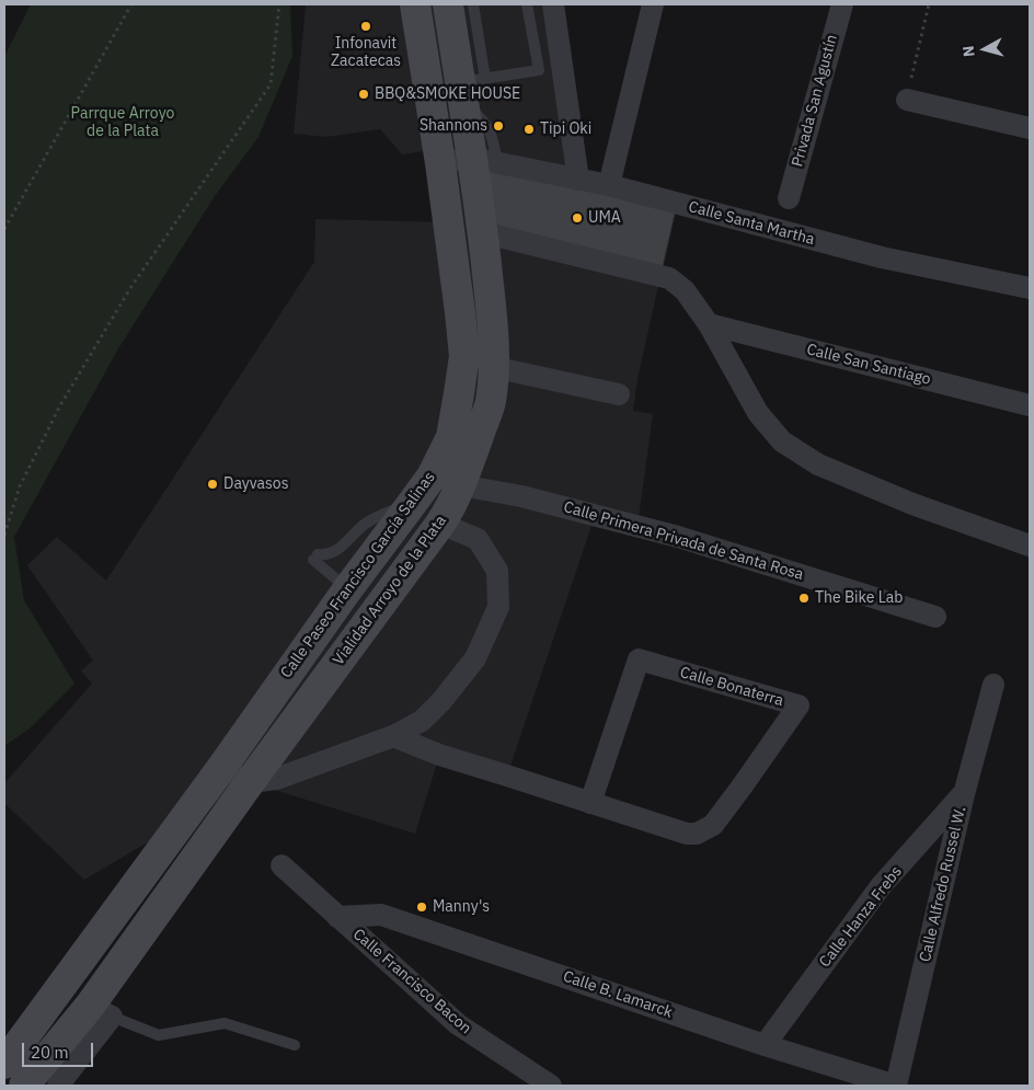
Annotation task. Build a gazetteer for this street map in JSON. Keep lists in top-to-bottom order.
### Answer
{
  "streets": {
    "main road": ["Calle Paseo Francisco García Salinas", "Vialidad Arroyo de la Plata"],
    "street": [
      "Privada San Agustín",
      "Calle Santa Martha",
      "Calle San Santiago",
      "Calle Primera Privada de Santa Rosa",
      "Calle Bonaterra",
      "Calle Alfredo Russel W.",
      "Calle Hanza Frebs",
      "Calle Francisco Bacon",
      "Calle B. Lamarck"
    ]
  },
  "crossings": [
    ["Calle Santa Martha", "Vialidad Arroyo de la Plata"],
    ["Calle Primera Privada de Santa Rosa", "Vialidad Arroyo de la Plata"],
    ["Calle Alfredo Russel W.", "Calle Hanza Frebs"],
    ["Calle Alfredo Russel W.", "Calle B. Lamarck"],
    ["Calle Hanza Frebs", "Calle B. Lamarck"],
    ["Calle Francisco Bacon", "Calle B. Lamarck"]
  ],
  "parks": ["Parrque Arroyo de la Plata"],
  "places": [
    "Infonavit Zacatecas",
    "BBQ&SMOKE HOUSE",
    "Shannons",
    "Tipi Oki",
    "UMA",
    "Dayvasos",
    "The Bike Lab",
    "Manny's"
  ],
  "scale_bar": "20 m",
  "north": "left"
}
